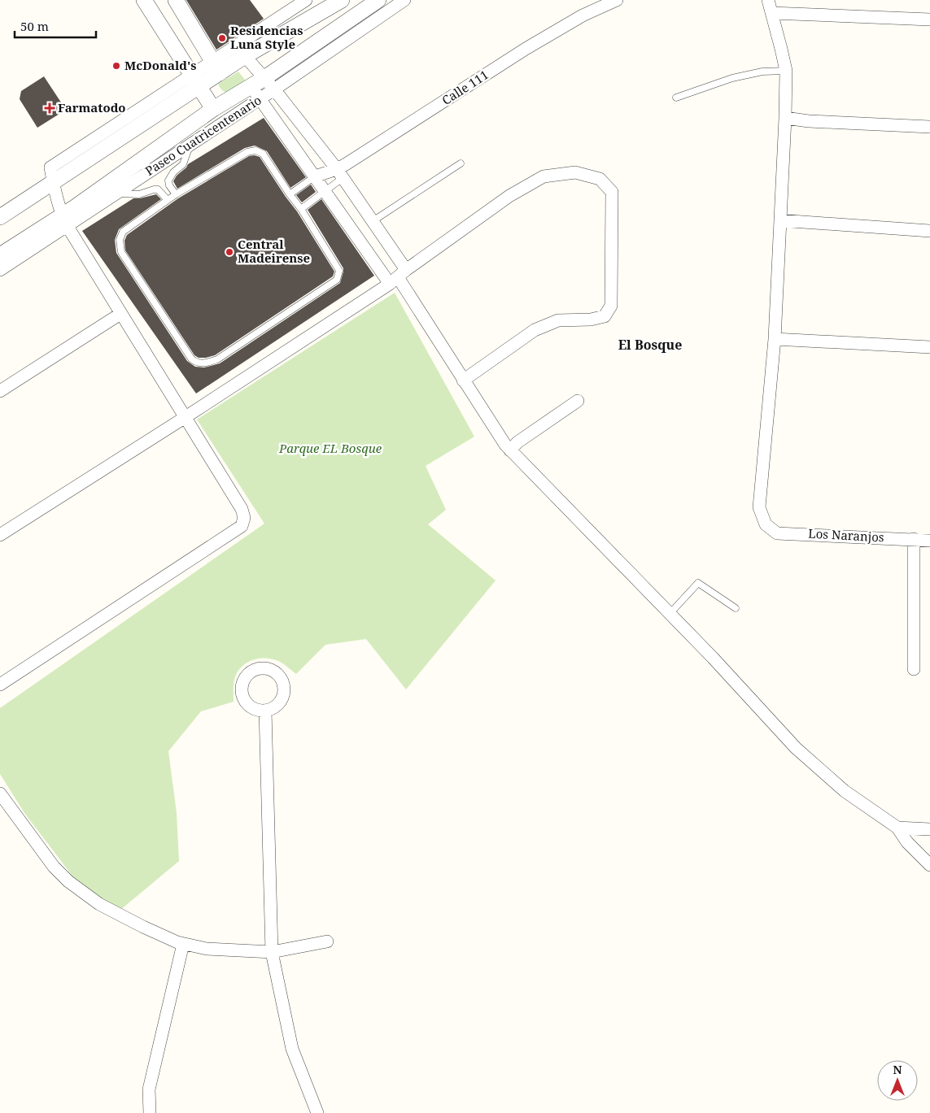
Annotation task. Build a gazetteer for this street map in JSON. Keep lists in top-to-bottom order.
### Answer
{
  "streets": {
    "street": ["Calle 111", "Paseo Cuatricentenario", "Los Naranjos"]
  },
  "districts": ["El Bosque"],
  "parks": ["Parque EL Bosque"],
  "places": {
    "other": ["Residencias Luna Style", "McDonald's", "Central Madeirense"],
    "health": ["Farmatodo"]
  },
  "scale_bar": "50 m",
  "north": "top"
}
